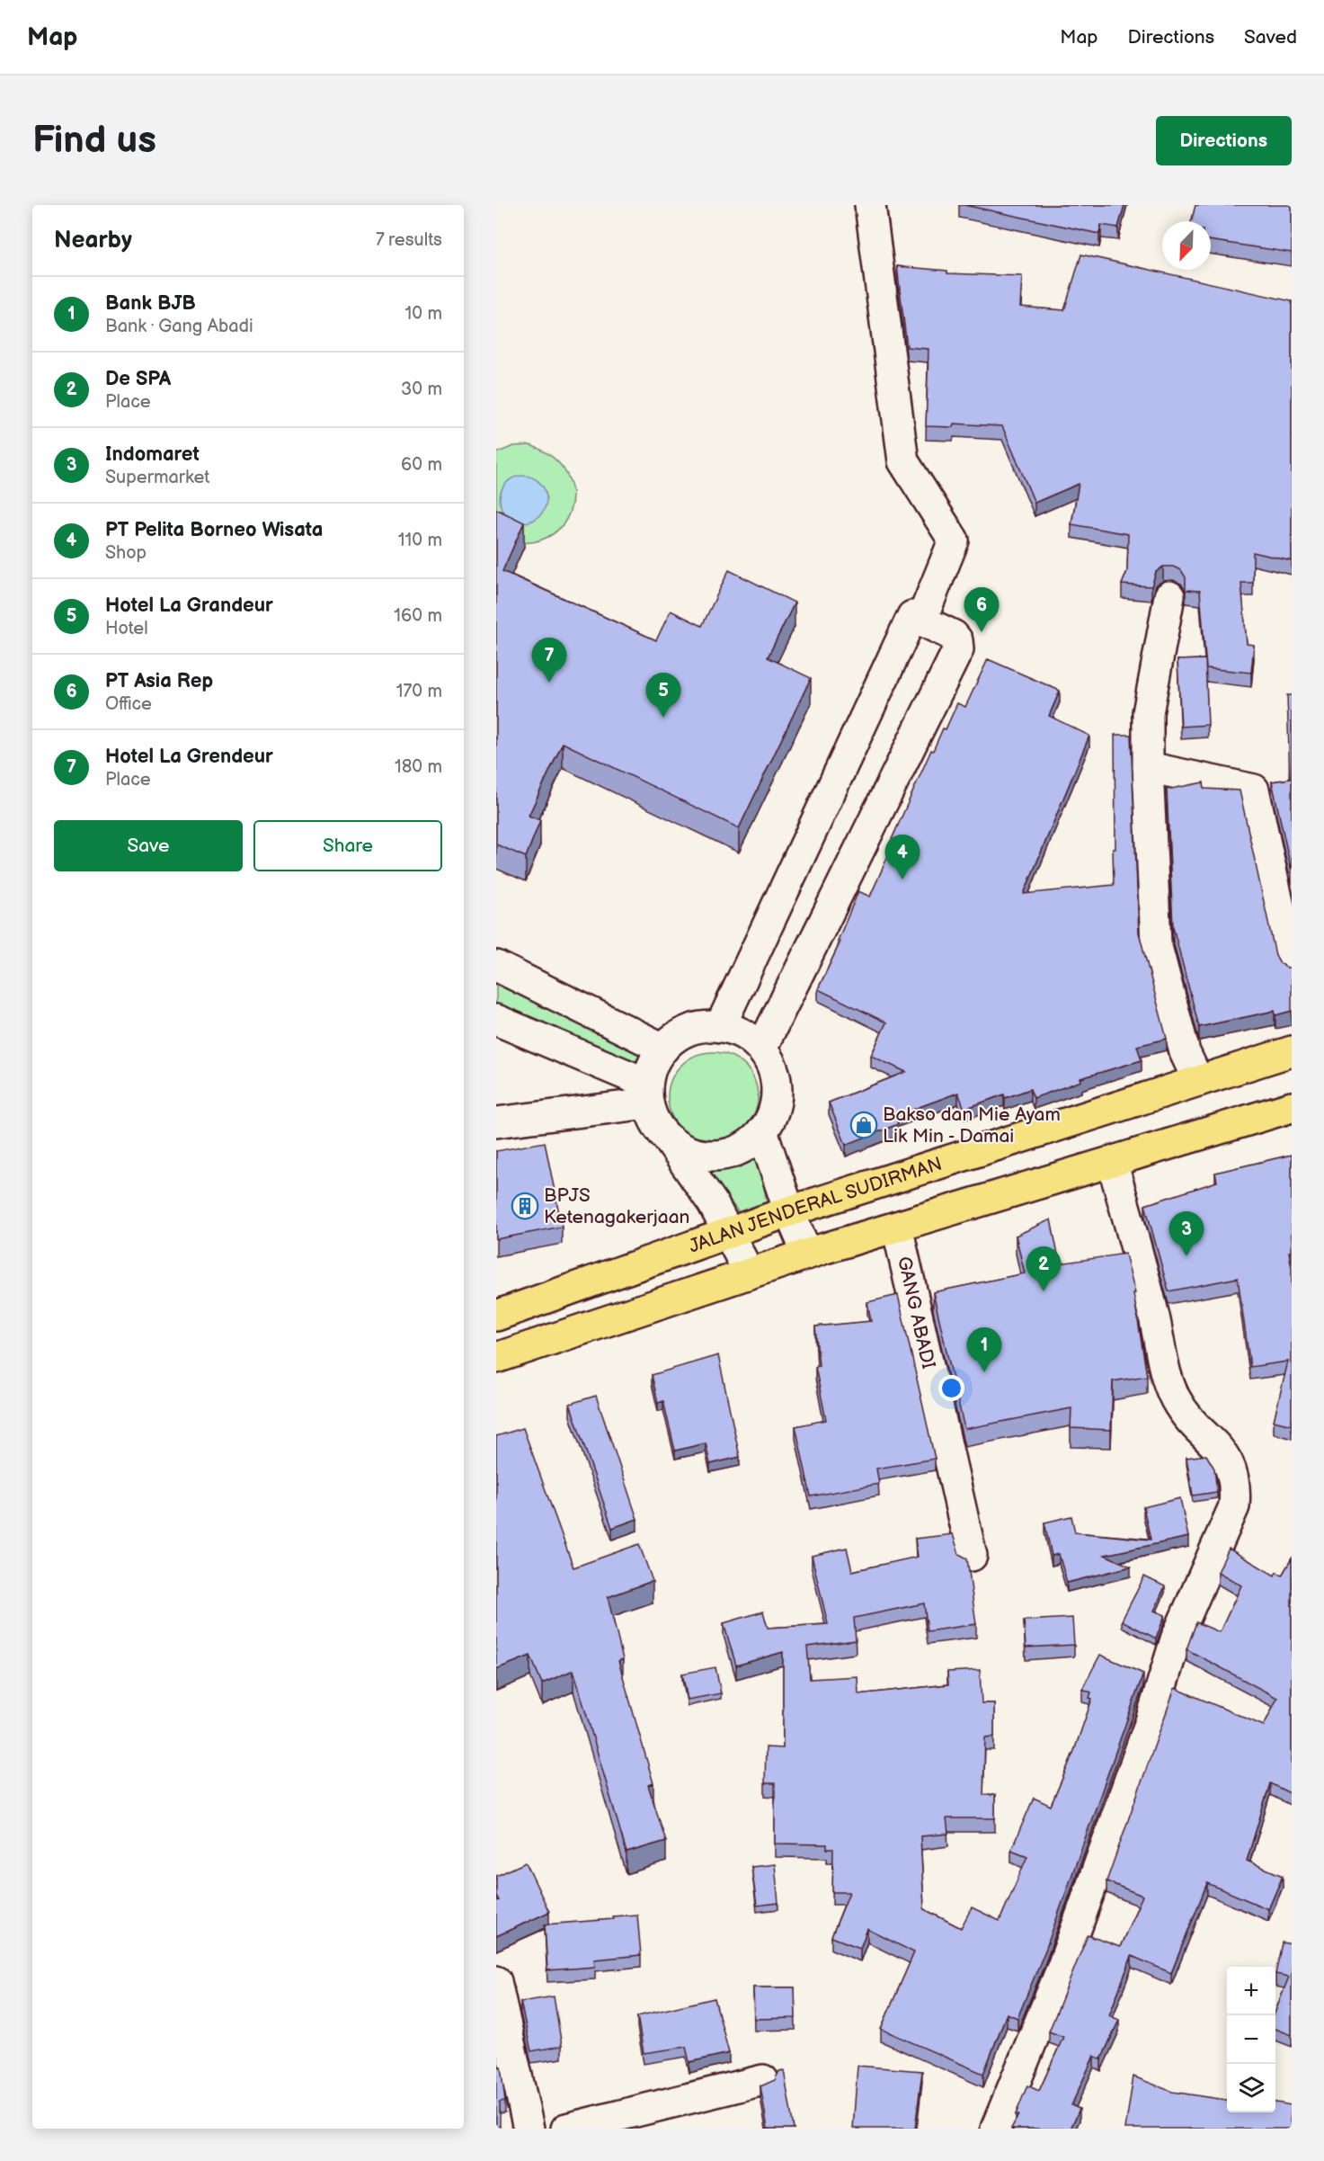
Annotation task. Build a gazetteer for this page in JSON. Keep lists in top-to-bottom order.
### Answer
{
  "streets": {
    "highway": ["JALAN JENDERAL SUDIRMAN"],
    "street": ["GANG ABADI"]
  },
  "places": {
    "shop": ["Bakso dan Mie Ayam Lik Min - Damai"],
    "building": ["BPJS Ketenagakerjaan"]
  },
  "north": "bottom left",
  "page": {
    "header": "Map",
    "nav": ["Map", "Directions", "Saved"],
    "buttons": [
      "Directions",
      ["Save", "Share"]
    ],
    "title": "Find us",
    "heading": ["Nearby", "7 results"],
    "list": [
      {
        "mark": "1",
        "name": "Bank BJB",
        "note": "Bank · Gang Abadi",
        "value": "10 m"
      },
      {
        "mark": "2",
        "name": "De SPA",
        "note": "Place",
        "value": "30 m"
      },
      {
        "mark": "3",
        "name": "Indomaret",
        "note": "Supermarket",
        "value": "60 m"
      },
      {
        "mark": "4",
        "name": "PT Pelita Borneo Wisata",
        "note": "Shop",
        "value": "110 m"
      },
      {
        "mark": "5",
        "name": "Hotel La Grandeur",
        "note": "Hotel",
        "value": "160 m"
      },
      {
        "mark": "6",
        "name": "PT Asia Rep",
        "note": "Office",
        "value": "170 m"
      },
      {
        "mark": "7",
        "name": "Hotel La Grendeur",
        "note": "Place",
        "value": "180 m"
      }
    ],
    "pins": [
      "6",
      "7",
      "5",
      "4",
      "3",
      "2",
      "1"
    ],
    "map_buttons": ["+", "−"]
  }
}
